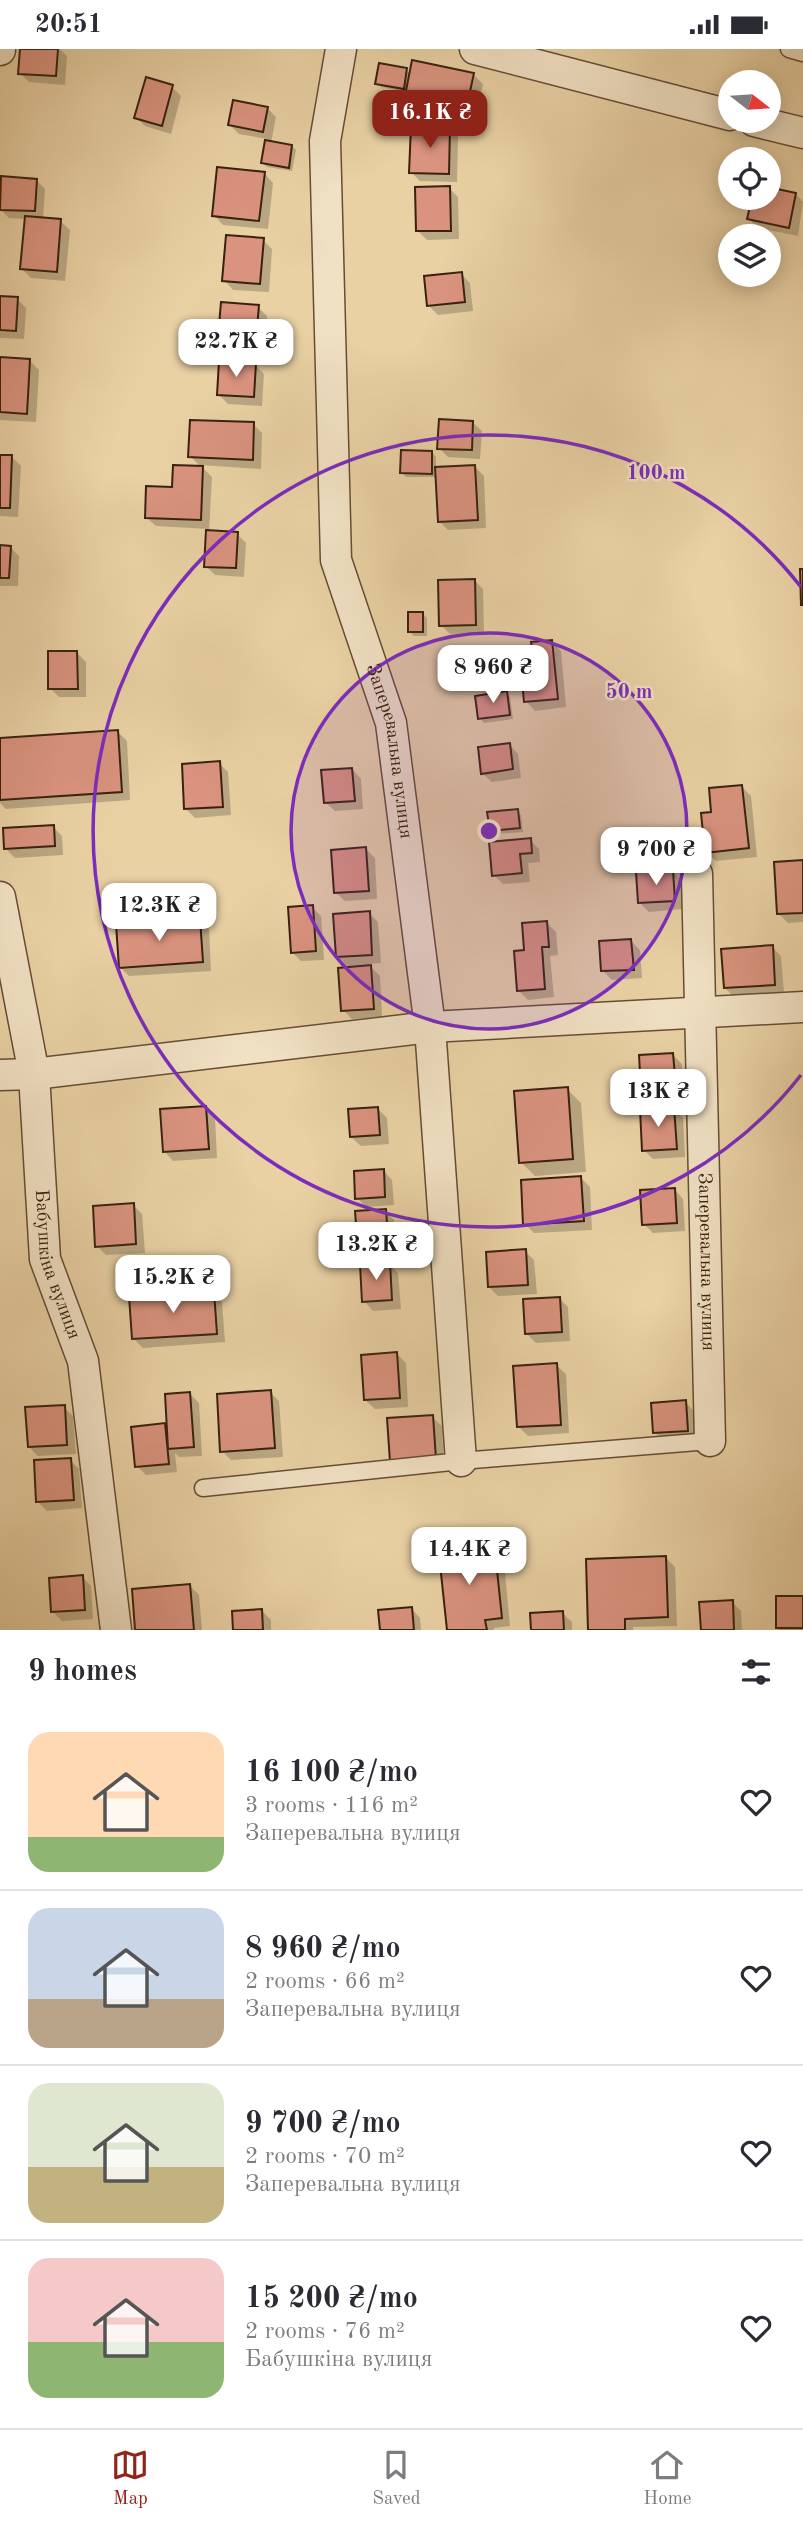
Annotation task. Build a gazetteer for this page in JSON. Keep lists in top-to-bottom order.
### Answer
{
  "streets": {
    "street": ["Заперевальна вулиця", "Бабушкіна вулиця"]
  },
  "north": "right",
  "page": {
    "status": "20:51",
    "price": [
      "16.1K ₴",
      "22.7K ₴",
      "8 960 ₴",
      "9 700 ₴",
      "12.3K ₴",
      "13K ₴",
      "13.2K ₴",
      "15.2K ₴",
      "14.4K ₴"
    ],
    "heading": "9 homes",
    "list": [
      {
        "name": "16 100 ₴/mo",
        "note": "3 rooms · 116 m² · Заперевальна вулиця"
      },
      {
        "name": "8 960 ₴/mo",
        "note": "2 rooms · 66 m² · Заперевальна вулиця"
      },
      {
        "name": "9 700 ₴/mo",
        "note": "2 rooms · 70 m² · Заперевальна вулиця"
      },
      {
        "name": "15 200 ₴/mo",
        "note": "2 rooms · 76 m² · Бабушкіна вулиця"
      }
    ],
    "tabs": ["Map", "Saved", "Home"]
  },
  "rings": ["100 m", "50 m"]
}
